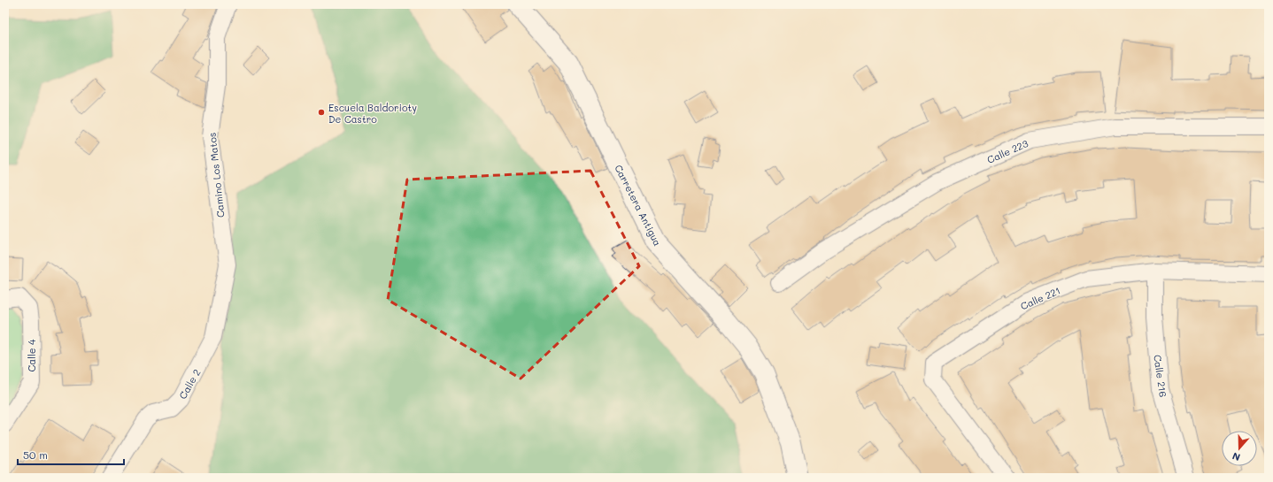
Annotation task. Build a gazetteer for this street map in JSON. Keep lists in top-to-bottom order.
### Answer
{
  "streets": {
    "street": [
      "Calle 223",
      "Camino Los Matos",
      "Carretera Antigua",
      "Calle 221",
      "Calle 4",
      "Calle 216",
      "Calle 2"
    ]
  },
  "crossings": [
    ["Camino Los Matos", "Calle 2"],
    ["Calle 221", "Calle 216"]
  ],
  "places": ["Escuela Baldorioty De Castro"],
  "scale_bar": "50 m",
  "north": "bottom"
}
